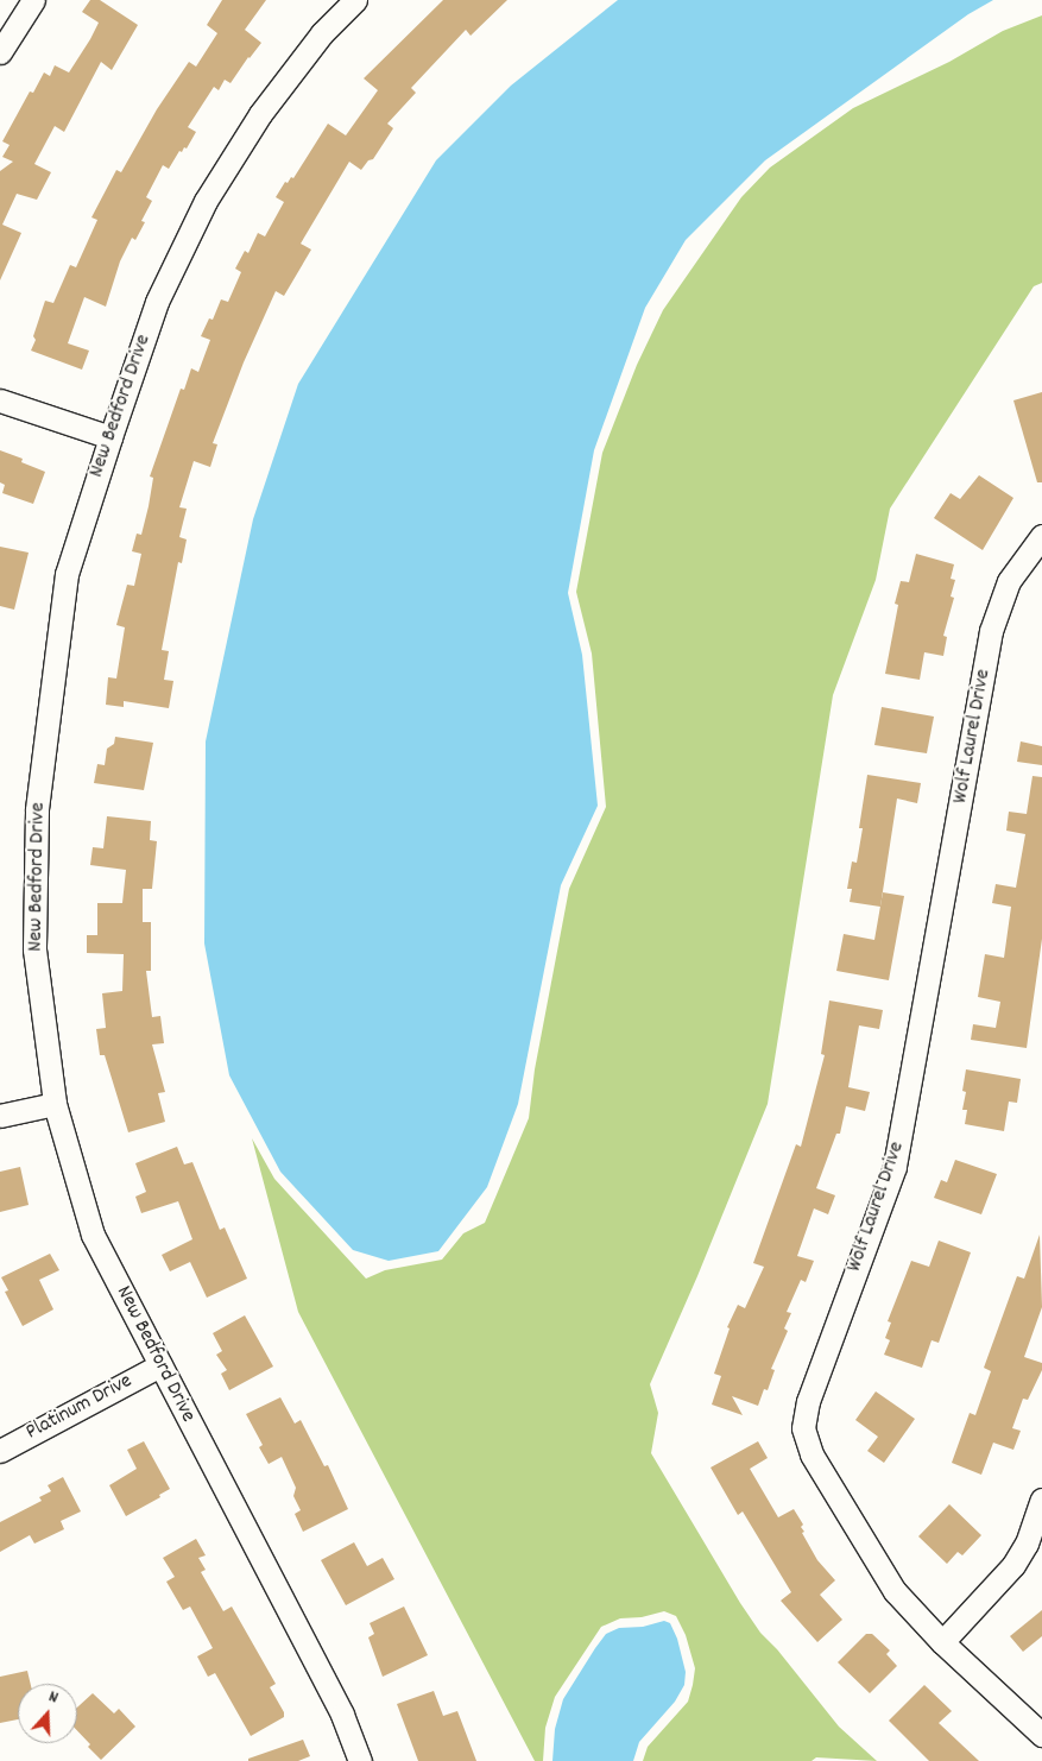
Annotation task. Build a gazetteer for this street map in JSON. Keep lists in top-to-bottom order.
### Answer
{
  "streets": {
    "street": ["New Bedford Drive", "Wolf Laurel Drive", "Platinum Drive"]
  },
  "crossings": [
    ["New Bedford Drive", "Platinum Drive"]
  ],
  "north": "top"
}
